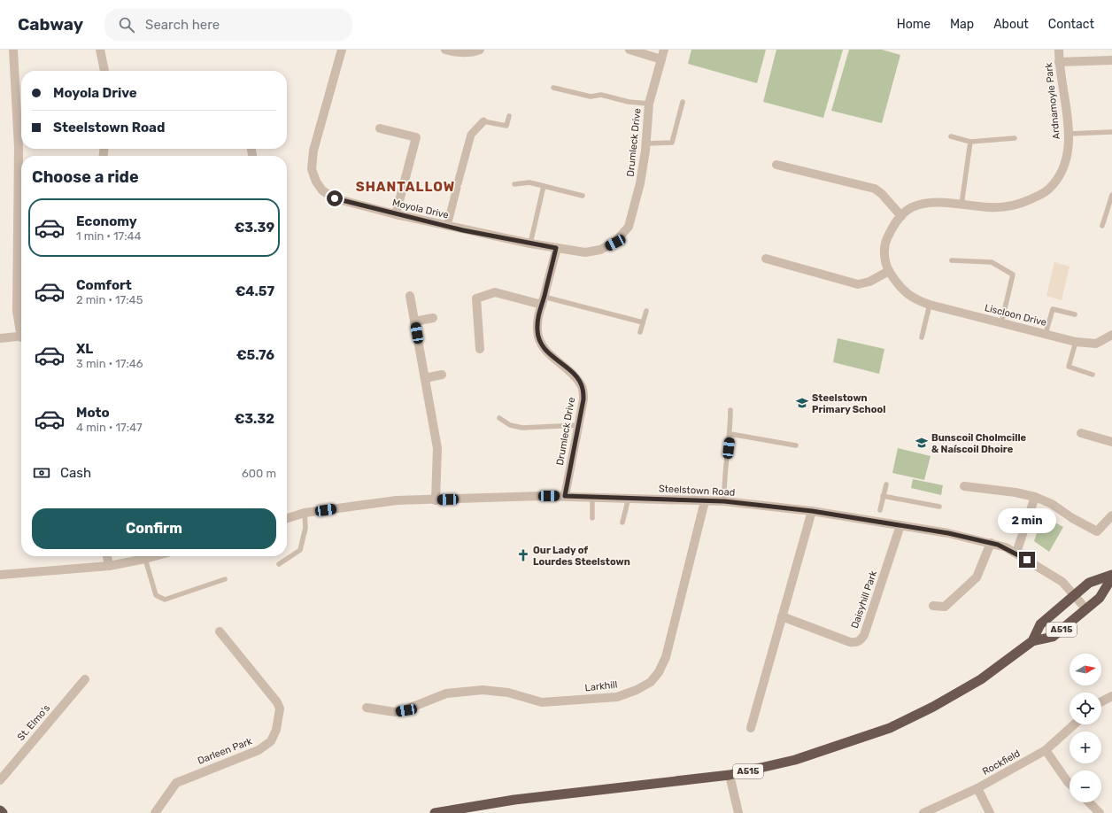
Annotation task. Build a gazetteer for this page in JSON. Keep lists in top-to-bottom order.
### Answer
{
  "streets": {
    "highway": ["A515"],
    "street": [
      "Ardnamoyle Park",
      "Drumleck Drive",
      "Moyola Drive",
      "Liscloon Drive",
      "Steelstown Road",
      "Daisyhill Park",
      "Larkhill",
      "St. Elmo's",
      "Darleen Park",
      "Rockfield"
    ]
  },
  "crossings": [
    ["Ardnamoyle Park", "Liscloon Drive"],
    ["Drumleck Drive", "Moyola Drive"],
    ["Drumleck Drive", "Steelstown Road"],
    ["Steelstown Road", "Daisyhill Park"],
    ["Steelstown Road", "A515"],
    ["Steelstown Road", "Larkhill"]
  ],
  "districts": ["SHANTALLOW"],
  "places": {
    "school or university": ["Steelstown Primary School", "Bunscoil Cholmcille & Naíscoil Dhoire"],
    "church": ["Our Lady of Lourdes Steelstown"]
  },
  "north": "right",
  "page": {
    "header": "Cabway",
    "search": "Search here",
    "nav": [
      "Home",
      "Map",
      "About",
      "Contact"
    ],
    "banner": ["Moyola Drive", "Steelstown Road"],
    "heading": "Choose a ride",
    "list": [
      {
        "name": "Economy",
        "note": "1 min · 17:44",
        "value": "€3.39"
      },
      {
        "name": "Comfort",
        "note": "2 min · 17:45",
        "value": "€4.57"
      },
      {
        "name": "XL",
        "note": "3 min · 17:46",
        "value": "€5.76"
      },
      {
        "name": "Moto",
        "note": "4 min · 17:47",
        "value": "€3.32"
      }
    ],
    "pay": ["Cash", "600 m"],
    "buttons": "Confirm",
    "bubble": "2 min",
    "map_buttons": ["+", "−"]
  }
}
